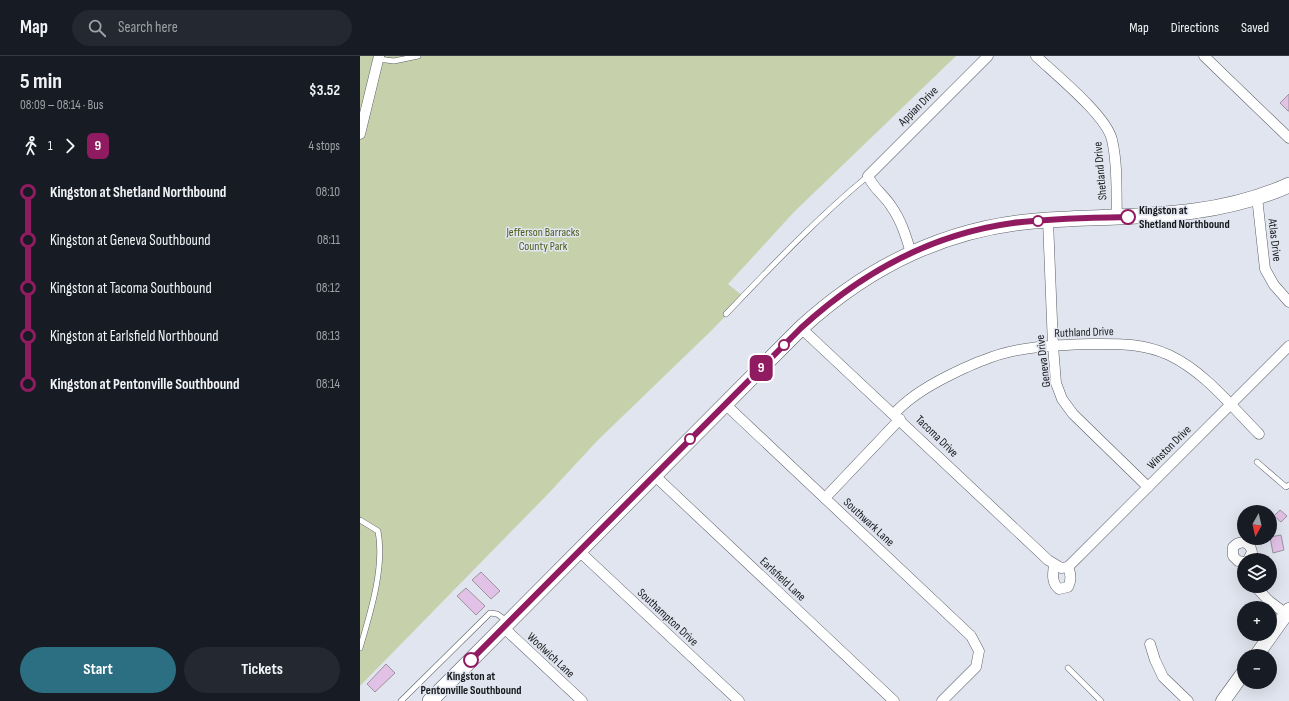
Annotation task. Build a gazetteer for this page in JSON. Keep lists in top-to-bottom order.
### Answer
{
  "streets": {
    "street": [
      "Appian Drive",
      "Shetland Drive",
      "Atlas Drive",
      "Ruthland Drive",
      "Geneva Drive",
      "Tacoma Drive",
      "Winston Drive",
      "Southwark Lane",
      "Earlsfield Lane",
      "Southampton Drive",
      "Woolwich Lane"
    ]
  },
  "crossings": [
    ["Ruthland Drive", "Geneva Drive"],
    ["Ruthland Drive", "Tacoma Drive"],
    ["Ruthland Drive", "Winston Drive"],
    ["Ruthland Drive", "Southwark Lane"],
    ["Geneva Drive", "Winston Drive"]
  ],
  "parks": ["Jefferson Barracks County Park"],
  "places": ["Kingston at Shetland Northbound", "Kingston at Pentonville Southbound"],
  "lines": ["bus line 9"],
  "north": "bottom",
  "page": {
    "header": "Map",
    "search": "Search here",
    "nav": ["Map", "Directions", "Saved"],
    "heading": ["5 min", "08:09 – 08:14 · Bus", "$3.52"],
    "on_map": "9",
    "legs": ["1", "9", "4 stops"],
    "list": [
      {
        "name": "Kingston at Shetland Northbound",
        "value": "08:10"
      },
      {
        "name": "Kingston at Geneva Southbound",
        "value": "08:11"
      },
      {
        "name": "Kingston at Tacoma Southbound",
        "value": "08:12"
      },
      {
        "name": "Kingston at Earlsfield Northbound",
        "value": "08:13"
      },
      {
        "name": "Kingston at Pentonville Southbound",
        "value": "08:14"
      }
    ],
    "map_buttons": ["+", "−"],
    "buttons": ["Start", "Tickets"]
  }
}
